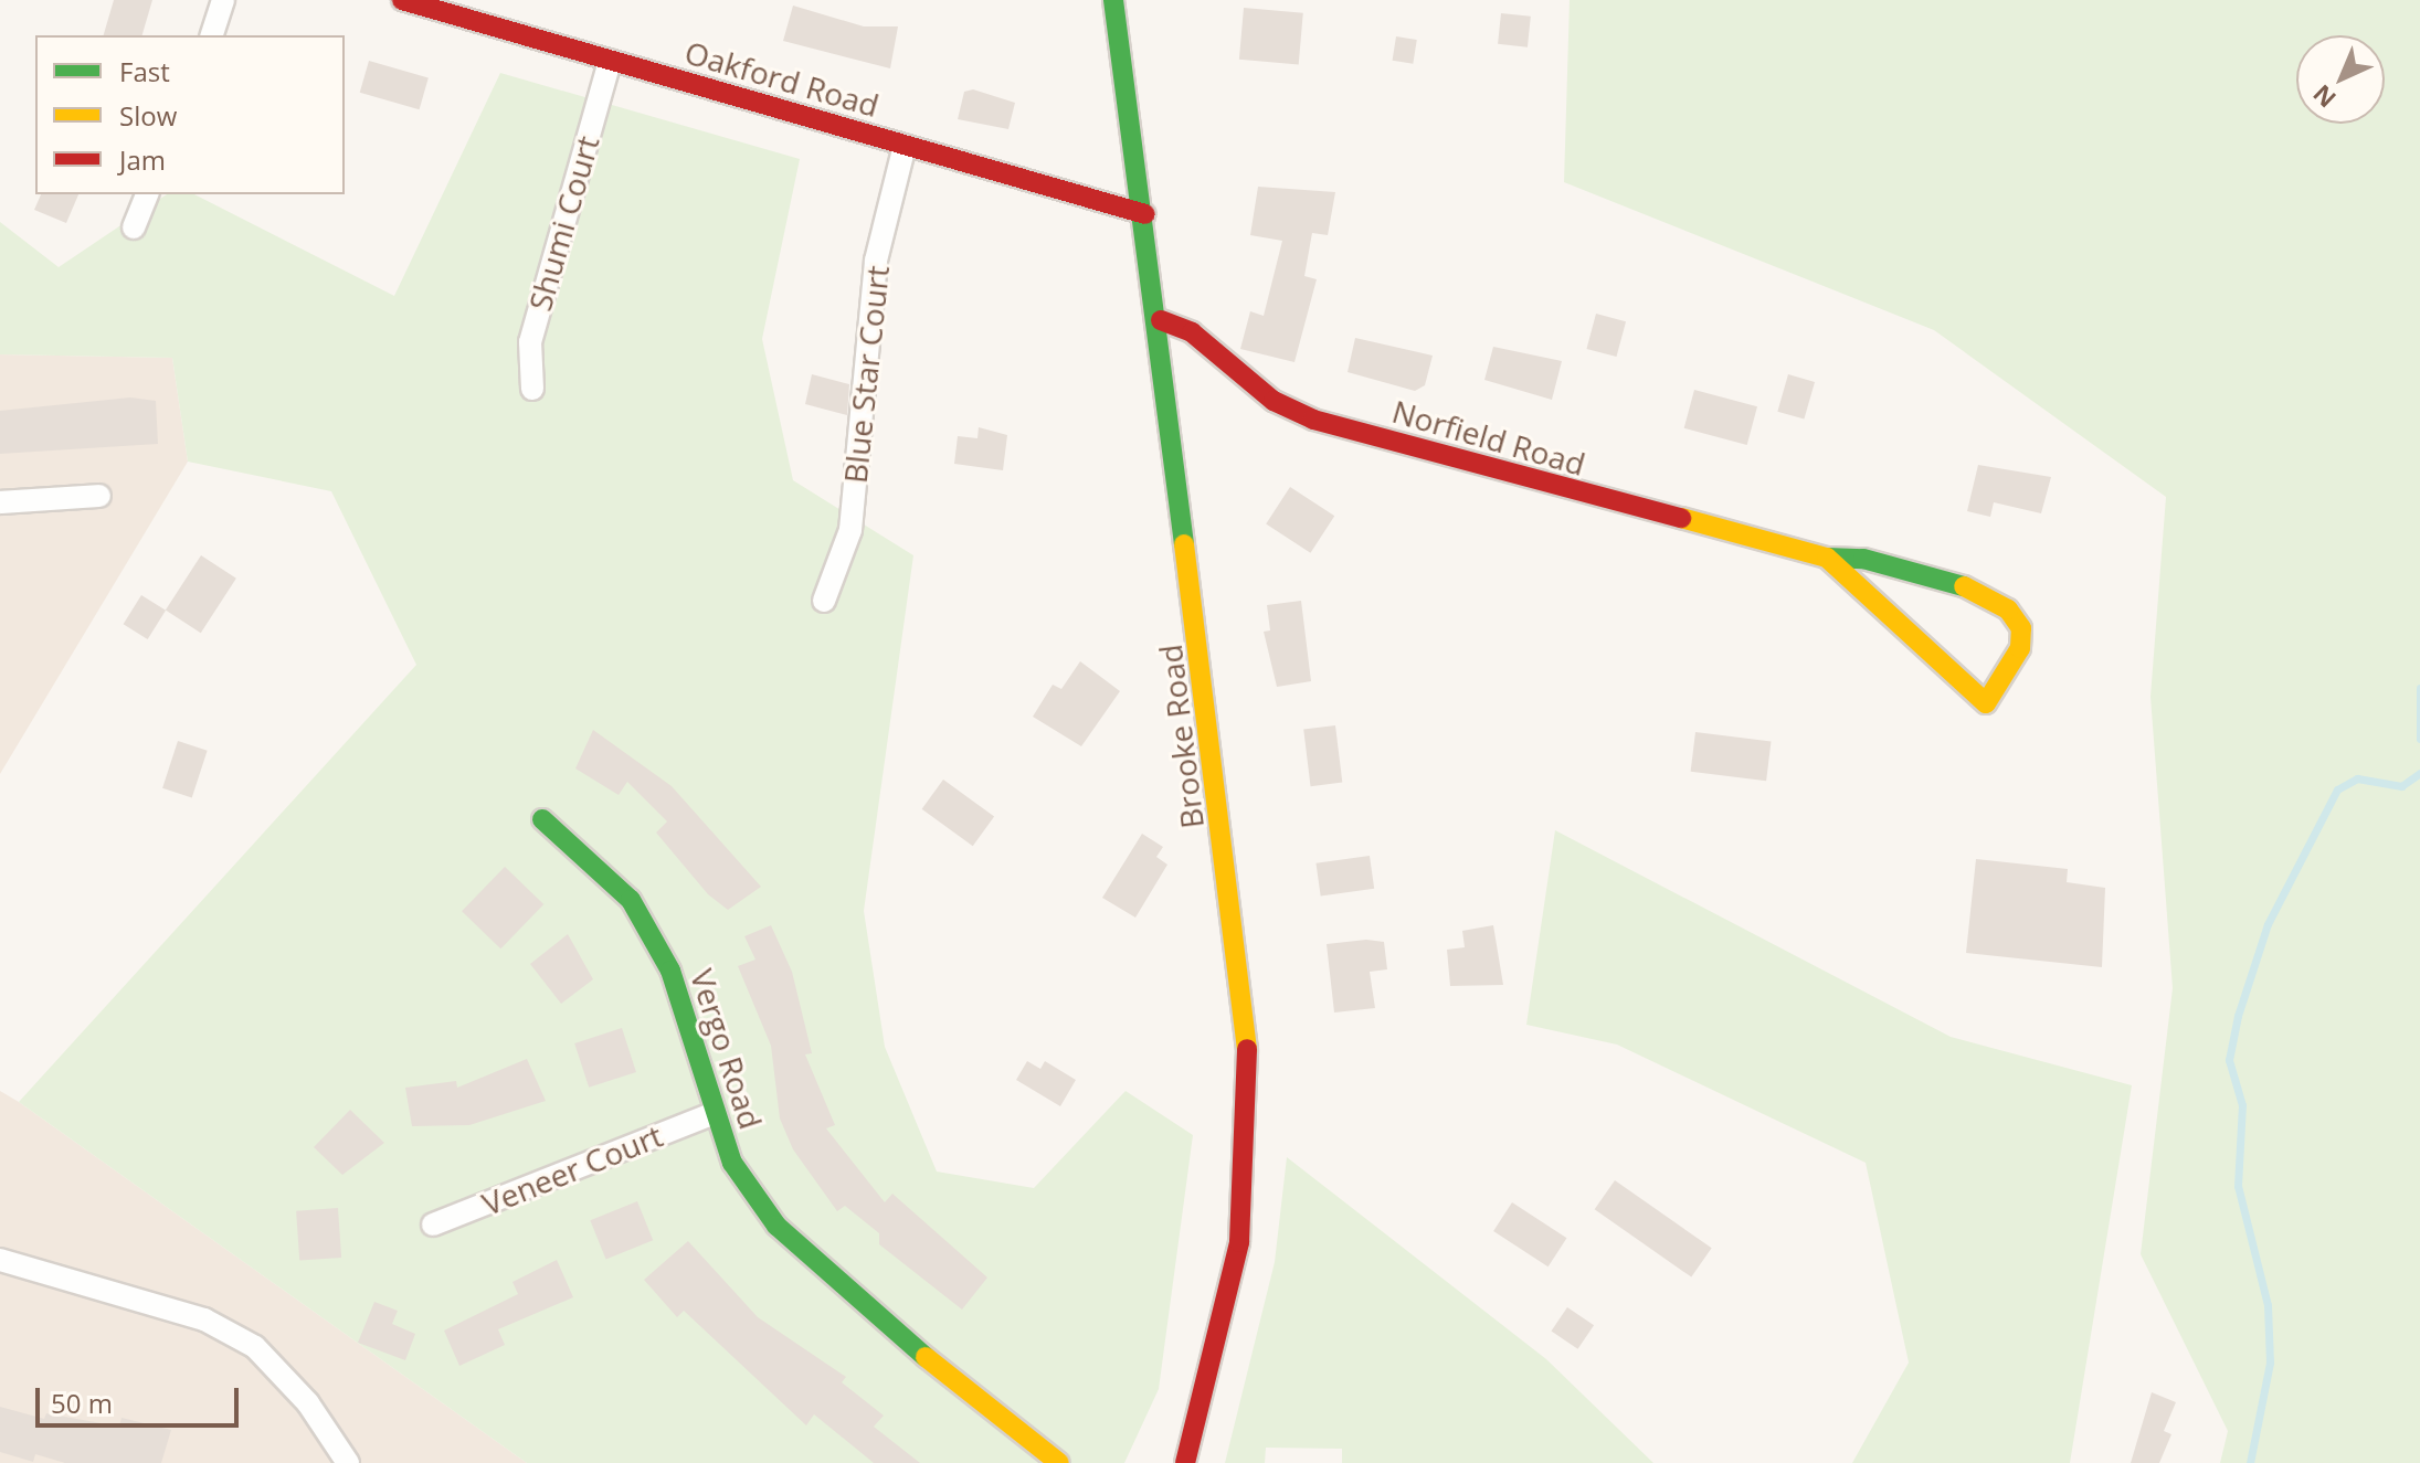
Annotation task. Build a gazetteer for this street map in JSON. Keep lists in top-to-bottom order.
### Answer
{
  "streets": {
    "street": [
      "Oakford Road",
      "Shumi Court",
      "Blue Star Court",
      "Norfield Road",
      "Brooke Road",
      "Vergo Road",
      "Veneer Court"
    ]
  },
  "crossings": [
    ["Oakford Road", "Shumi Court"],
    ["Oakford Road", "Blue Star Court"],
    ["Oakford Road", "Brooke Road"],
    ["Norfield Road", "Brooke Road"],
    ["Vergo Road", "Veneer Court"]
  ],
  "legend": ["Fast", "Slow", "Jam"],
  "scale_bar": "50 m",
  "north": "bottom left"
}
